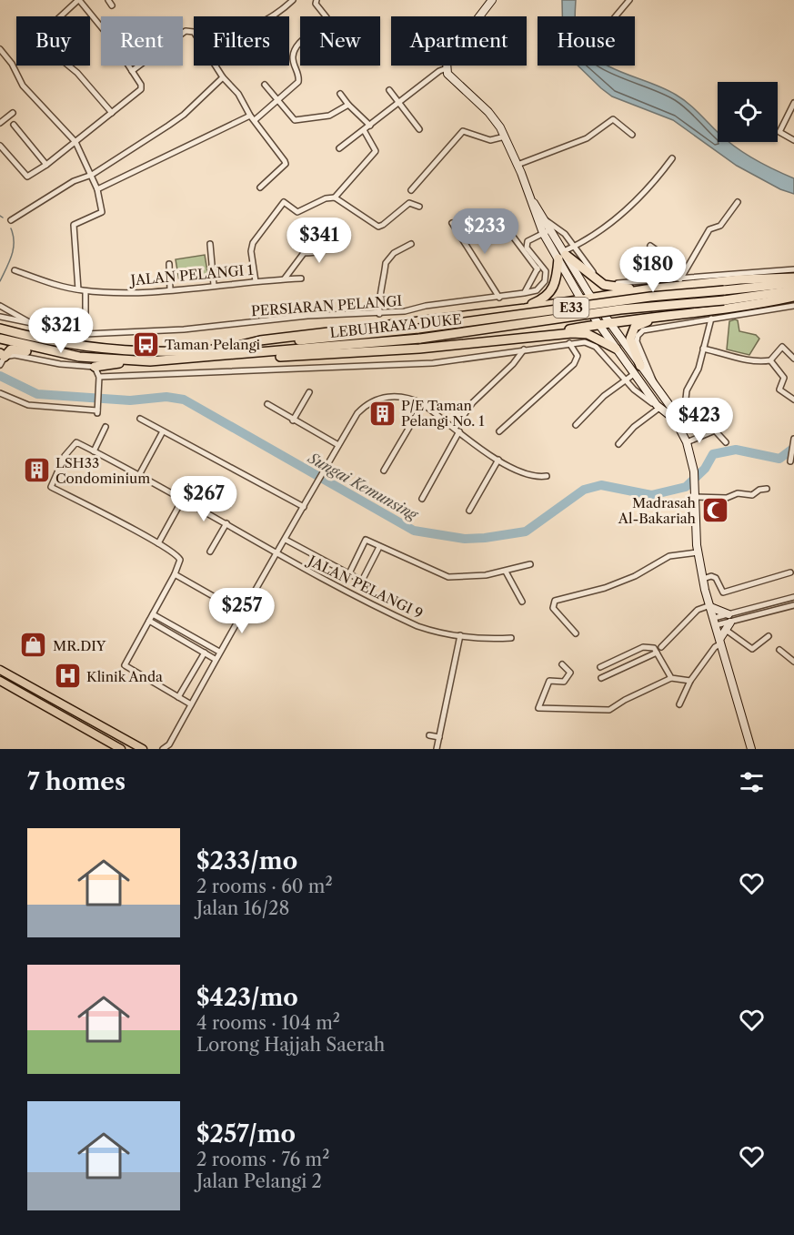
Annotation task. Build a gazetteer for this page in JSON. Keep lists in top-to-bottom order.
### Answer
{
  "streets": {
    "highway": ["E33", "LEBUHRAYA DUKE"],
    "street": ["JALAN PELANGI 1", "PERSIARAN PELANGI", "JALAN PELANGI 9"]
  },
  "water": ["Sungai Kemunsing"],
  "places": {
    "bus stop": ["Taman Pelangi"],
    "building": ["P/E Taman Pelangi No. 1", "LSH33 Condominium"],
    "mosque": ["Madrasah Al-Bakariah"],
    "shop": ["MR.DIY"],
    "hospital": ["Klinik Anda"]
  },
  "page": {
    "chip": [
      "Buy",
      "Rent",
      "Filters",
      "New",
      "Apartment",
      "House"
    ],
    "price": [
      "$233",
      "$341",
      "$180",
      "$321",
      "$423",
      "$267",
      "$257"
    ],
    "heading": "7 homes",
    "list": [
      {
        "name": "$233/mo",
        "note": "2 rooms · 60 m² · Jalan 16/28"
      },
      {
        "name": "$423/mo",
        "note": "4 rooms · 104 m² · Lorong Hajjah Saerah"
      },
      {
        "name": "$257/mo",
        "note": "2 rooms · 76 m² · Jalan Pelangi 2"
      }
    ]
  }
}
